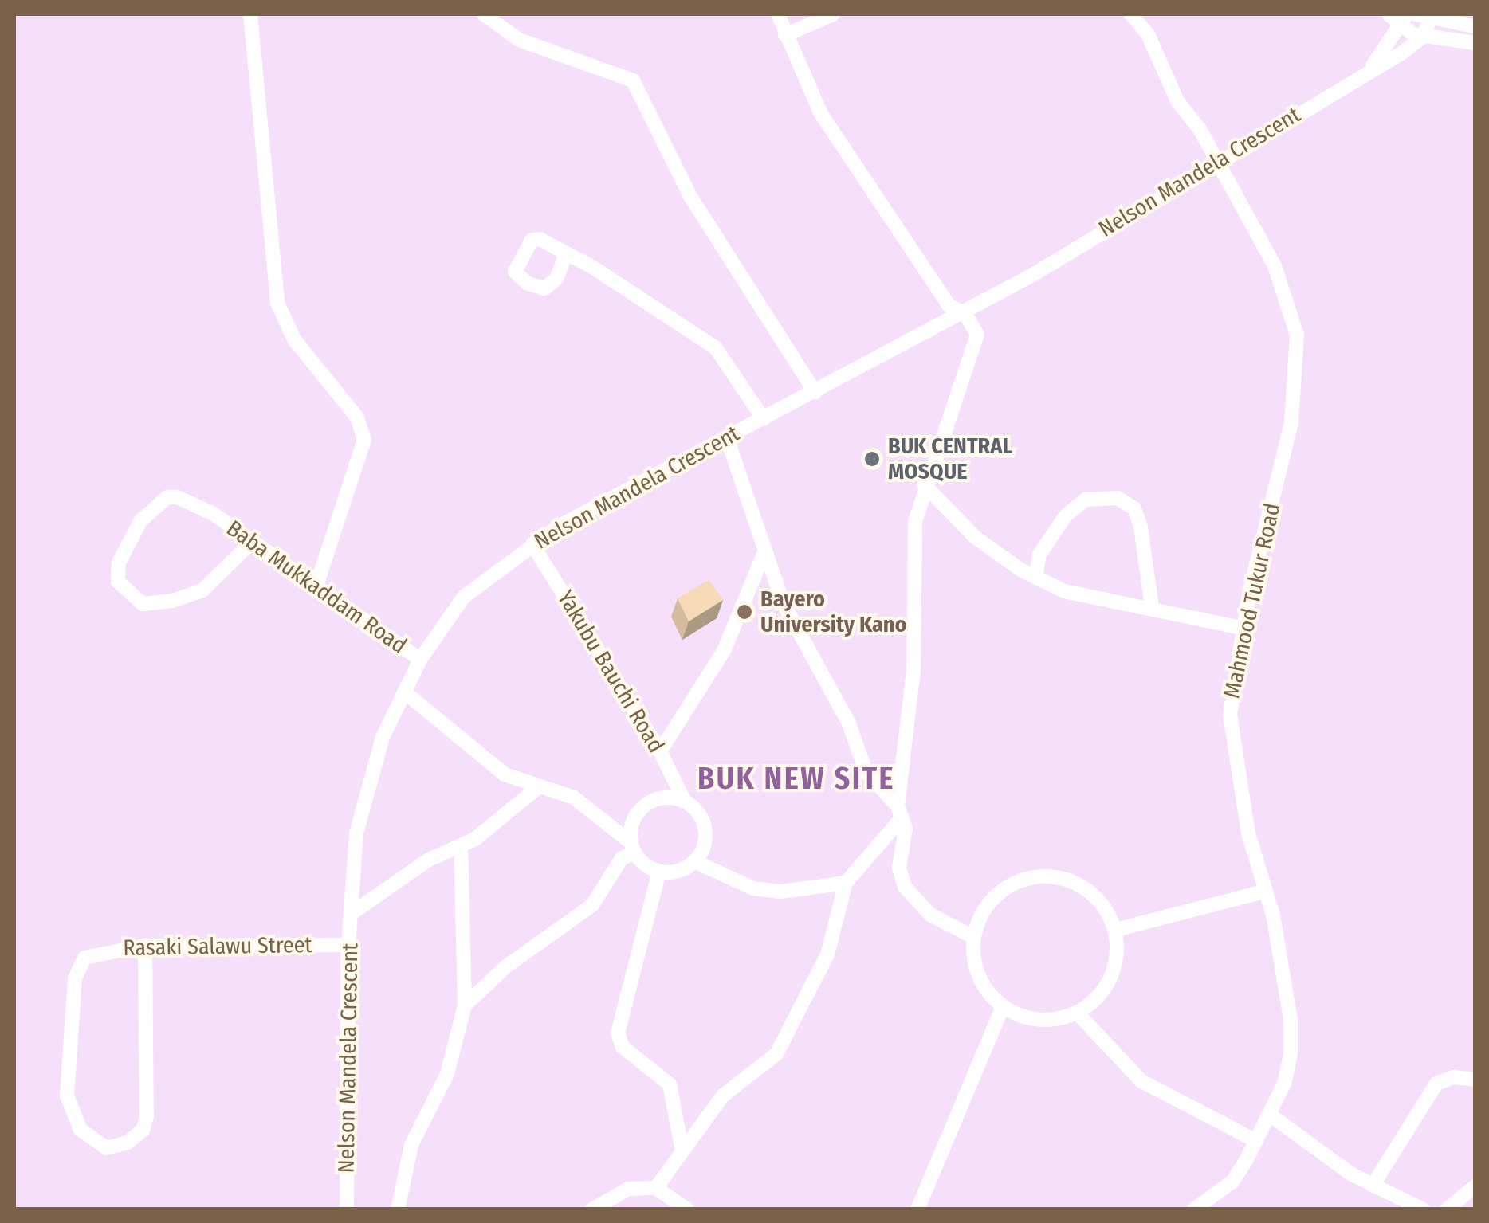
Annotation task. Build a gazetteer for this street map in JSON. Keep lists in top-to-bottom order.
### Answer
{
  "streets": {
    "street": [
      "Nelson Mandela Crescent",
      "Baba Mukkaddam Road",
      "Mahmood Tukur Road",
      "Yakubu Bauchi Road",
      "Rasaki Salawu Street"
    ]
  },
  "crossings": [
    ["Nelson Mandela Crescent", "Baba Mukkaddam Road"],
    ["Nelson Mandela Crescent", "Mahmood Tukur Road"],
    ["Nelson Mandela Crescent", "Yakubu Bauchi Road"],
    ["Nelson Mandela Crescent", "Rasaki Salawu Street"]
  ],
  "districts": ["BUK NEW SITE"],
  "places": ["BUK CENTRAL MOSQUE", "Bayero University Kano"]
}
